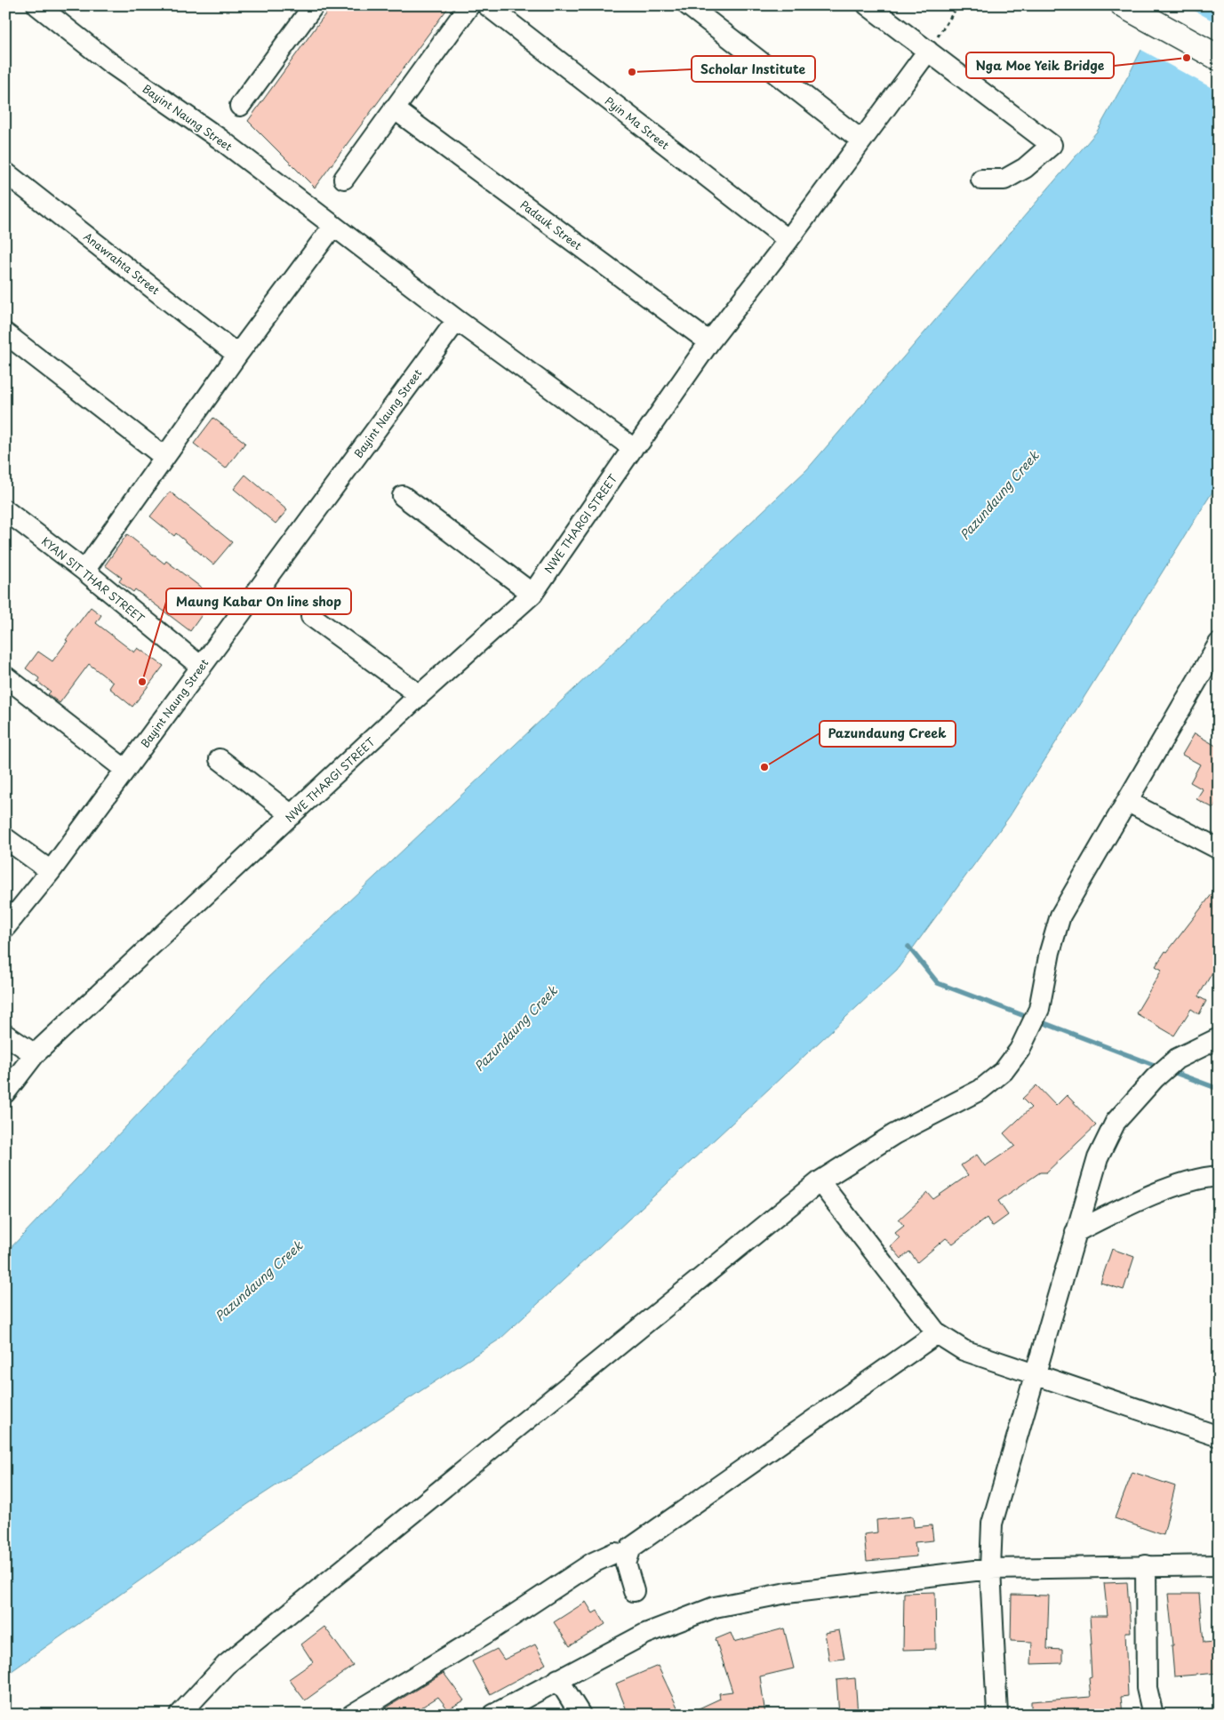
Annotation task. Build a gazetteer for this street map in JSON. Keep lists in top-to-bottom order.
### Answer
{
  "streets": {
    "street": [
      "Bayint Naung Street",
      "Pyin Ma Street",
      "Padauk Street",
      "Anawrahta Street",
      "NWE THARGI STREET",
      "KYAN SIT THAR STREET"
    ]
  },
  "crossings": [
    ["Bayint Naung Street", "KYAN SIT THAR STREET"],
    ["Pyin Ma Street", "NWE THARGI STREET"],
    ["Padauk Street", "NWE THARGI STREET"]
  ],
  "water": ["Pazundaung Creek"],
  "places": [
    "Nga Moe Yeik Bridge",
    "Scholar Institute",
    "Maung Kabar On line shop",
    "Pazundaung Creek"
  ]
}
